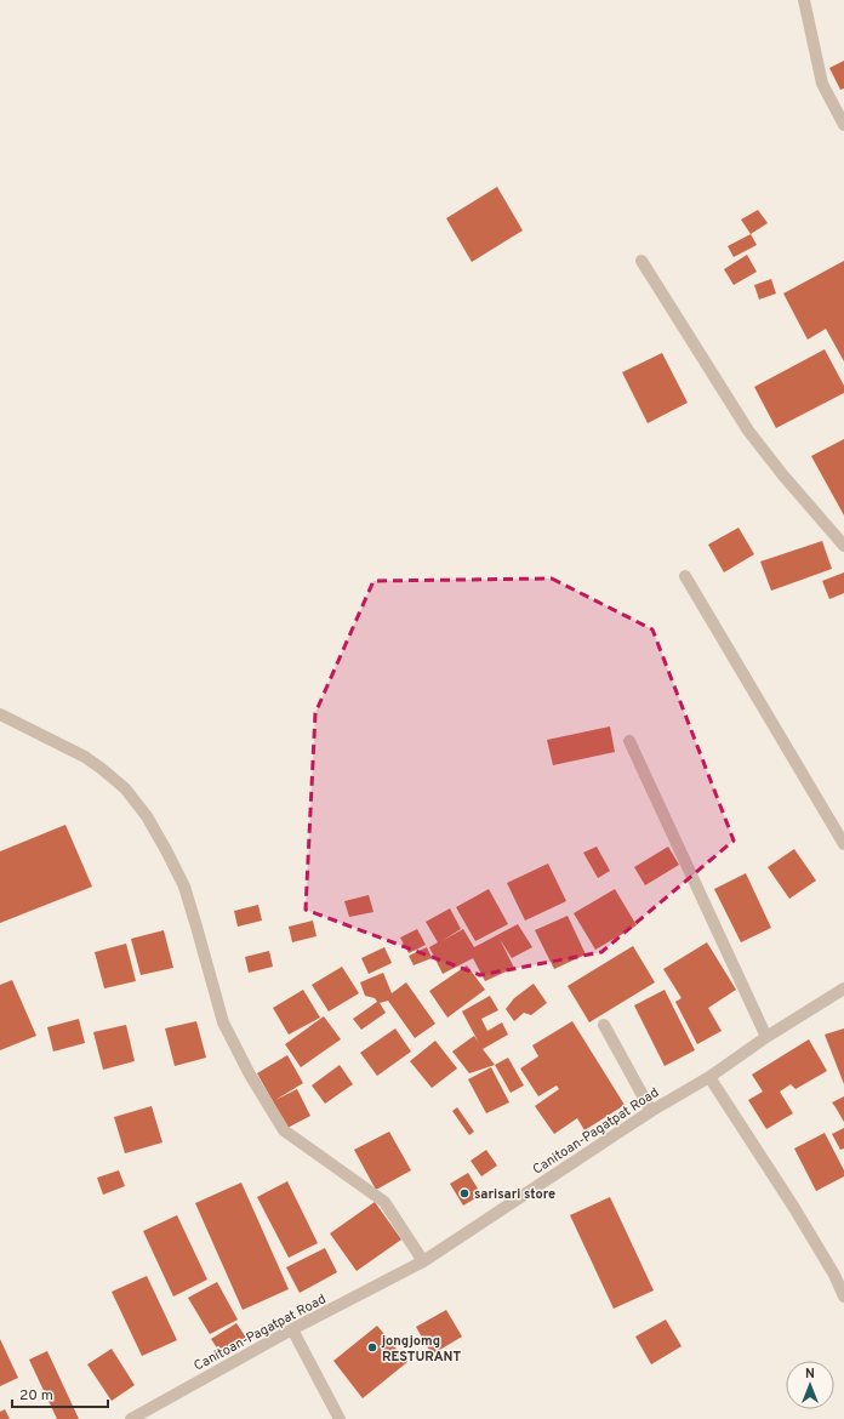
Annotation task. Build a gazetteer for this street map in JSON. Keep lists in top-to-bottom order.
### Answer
{
  "streets": {
    "street": ["Canitoan-Pagatpat Road"]
  },
  "places": ["sarisari store", "jongjomg RESTURANT"],
  "scale_bar": "20 m",
  "north": "top"
}
